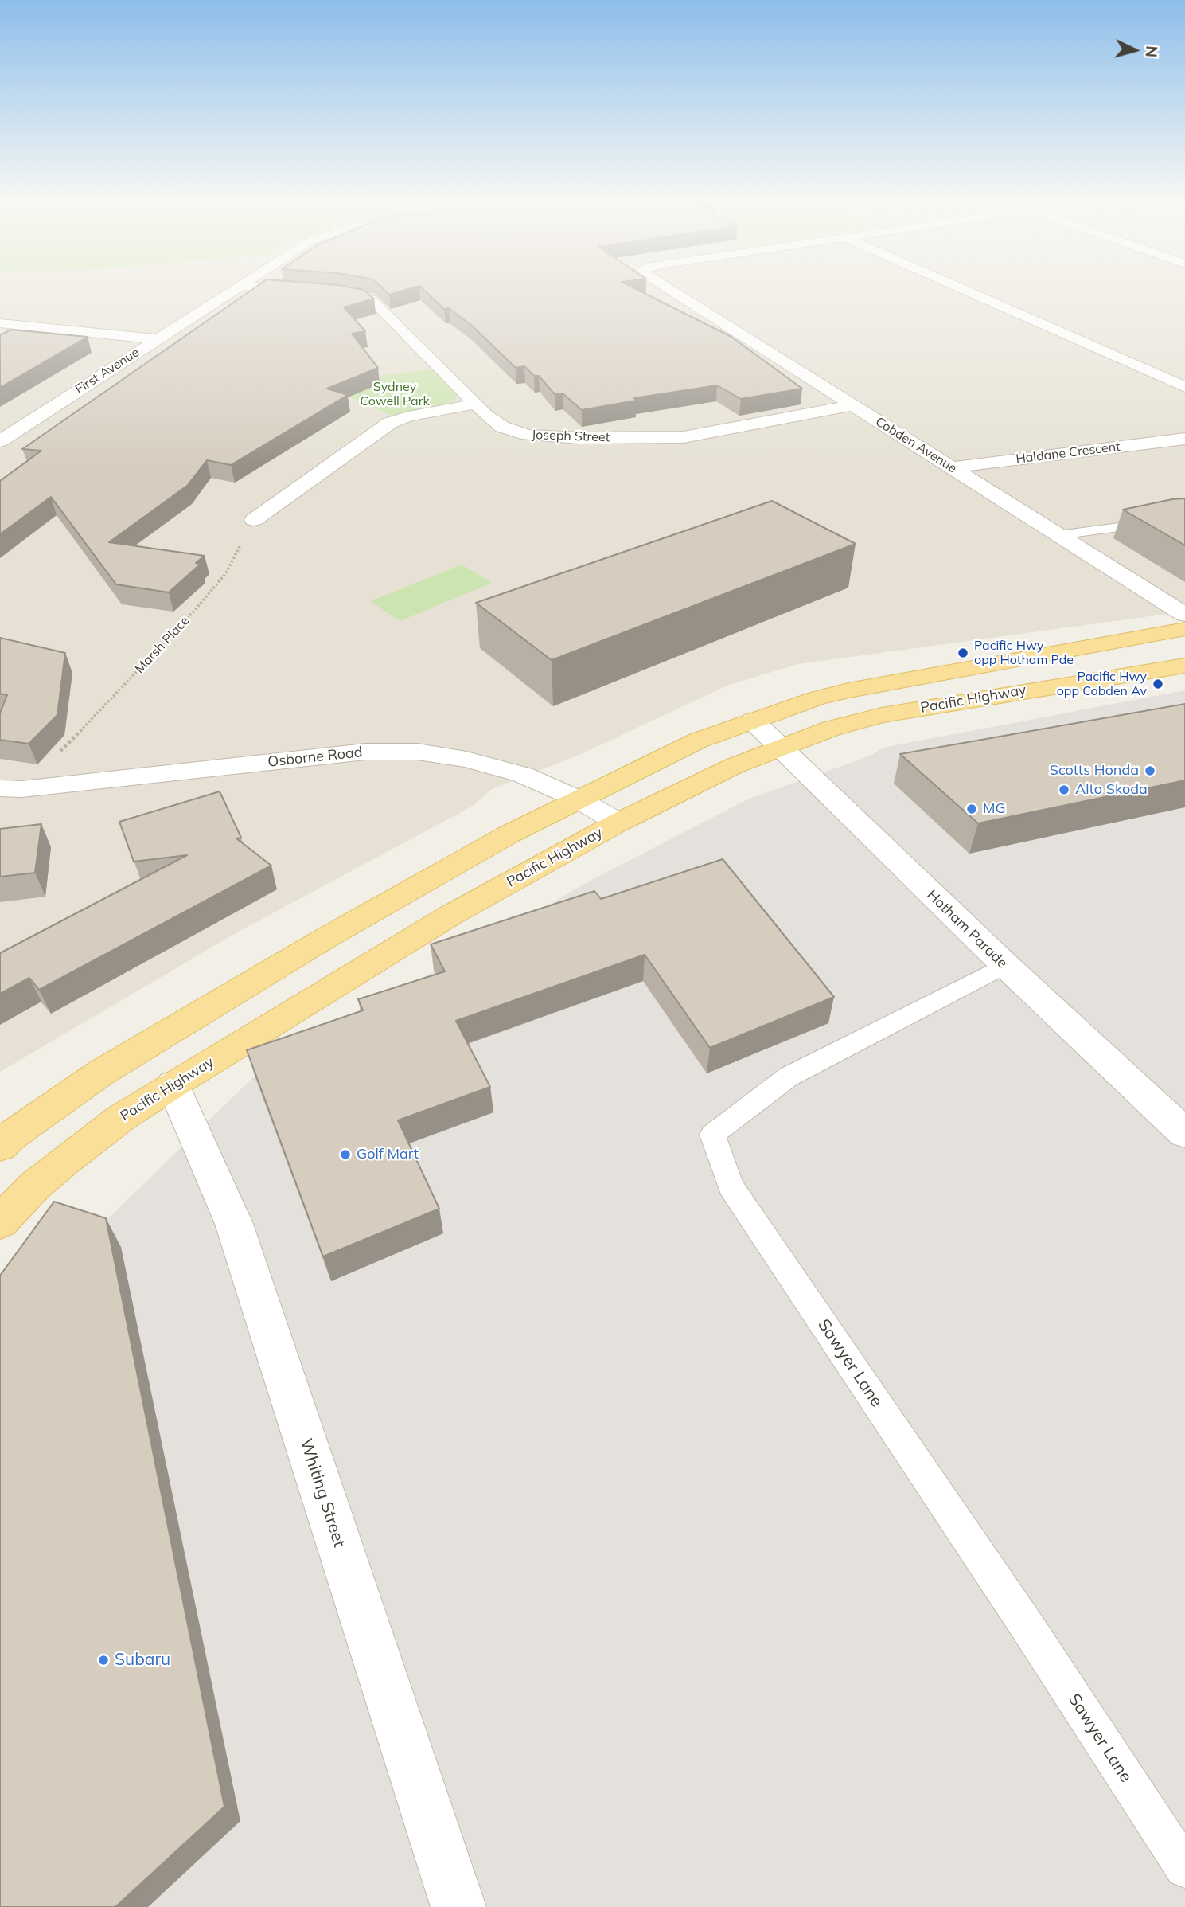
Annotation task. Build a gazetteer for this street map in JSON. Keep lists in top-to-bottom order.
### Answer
{
  "streets": {
    "main road": ["Pacific Highway"],
    "street": [
      "First Avenue",
      "Joseph Street",
      "Cobden Avenue",
      "Haldane Crescent",
      "Osborne Road",
      "Hotham Parade",
      "Whiting Street"
    ],
    "lane": ["Sawyer Lane"],
    "path": ["Marsh Place"]
  },
  "crossings": [
    ["Joseph Street", "Cobden Avenue"],
    ["Cobden Avenue", "Haldane Crescent"],
    ["Pacific Highway", "Osborne Road"],
    ["Pacific Highway", "Hotham Parade"],
    ["Pacific Highway", "Whiting Street"],
    ["Hotham Parade", "Sawyer Lane"]
  ],
  "parks": ["Sydney Cowell Park"],
  "places": [
    "Pacific Hwy opp Hotham Pde",
    "Pacific Hwy opp Cobden Av",
    "Scotts Honda",
    "Alto Skoda",
    "MG",
    "Golf Mart",
    "Subaru"
  ],
  "north": "right"
}
